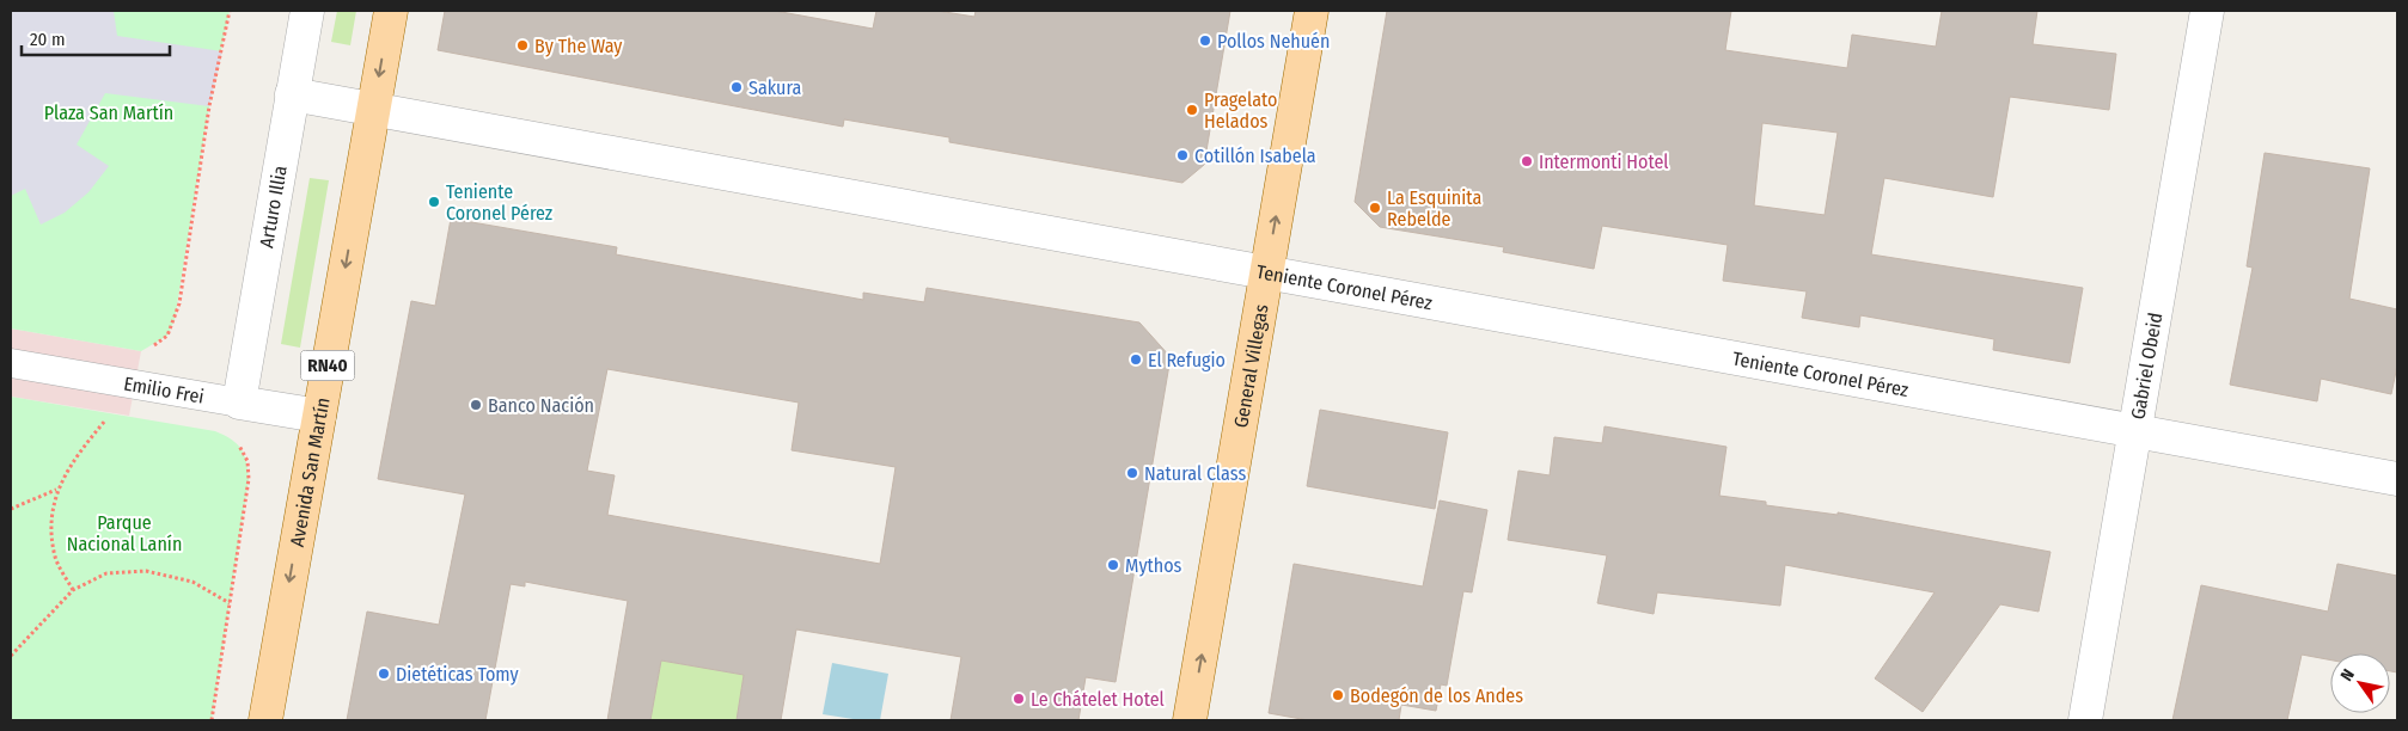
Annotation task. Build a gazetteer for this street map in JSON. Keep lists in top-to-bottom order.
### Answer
{
  "streets": {
    "main road": ["RN40", "General Villegas", "Avenida San Martín"],
    "street": [
      "Arturo Illia",
      "Teniente Coronel Pérez",
      "Gabriel Obeid",
      "Emilio Frei"
    ]
  },
  "crossings": [
    ["Arturo Illia", "Teniente Coronel Pérez"],
    ["Arturo Illia", "Emilio Frei"],
    ["Teniente Coronel Pérez", "General Villegas"],
    ["Teniente Coronel Pérez", "Gabriel Obeid"],
    ["Teniente Coronel Pérez", "Avenida San Martín"],
    ["Emilio Frei", "Avenida San Martín"]
  ],
  "one_way": ["General Villegas", "Avenida San Martín"],
  "parks": ["Plaza San Martín", "Parque Nacional Lanín"],
  "places": [
    "Pollos Nehuén",
    "By The Way",
    "Sakura",
    "Pragelato Helados",
    "Cotillón Isabela",
    "Intermonti Hotel",
    "Teniente Coronel Pérez",
    "La Esquinita Rebelde",
    "El Refugio",
    "Banco Nación",
    "Natural Class",
    "Mythos",
    "Dietéticas Tomy",
    "Bodegón de los Andes",
    "Le Chátelet Hotel"
  ],
  "scale_bar": "20 m",
  "north": "top left"
}
